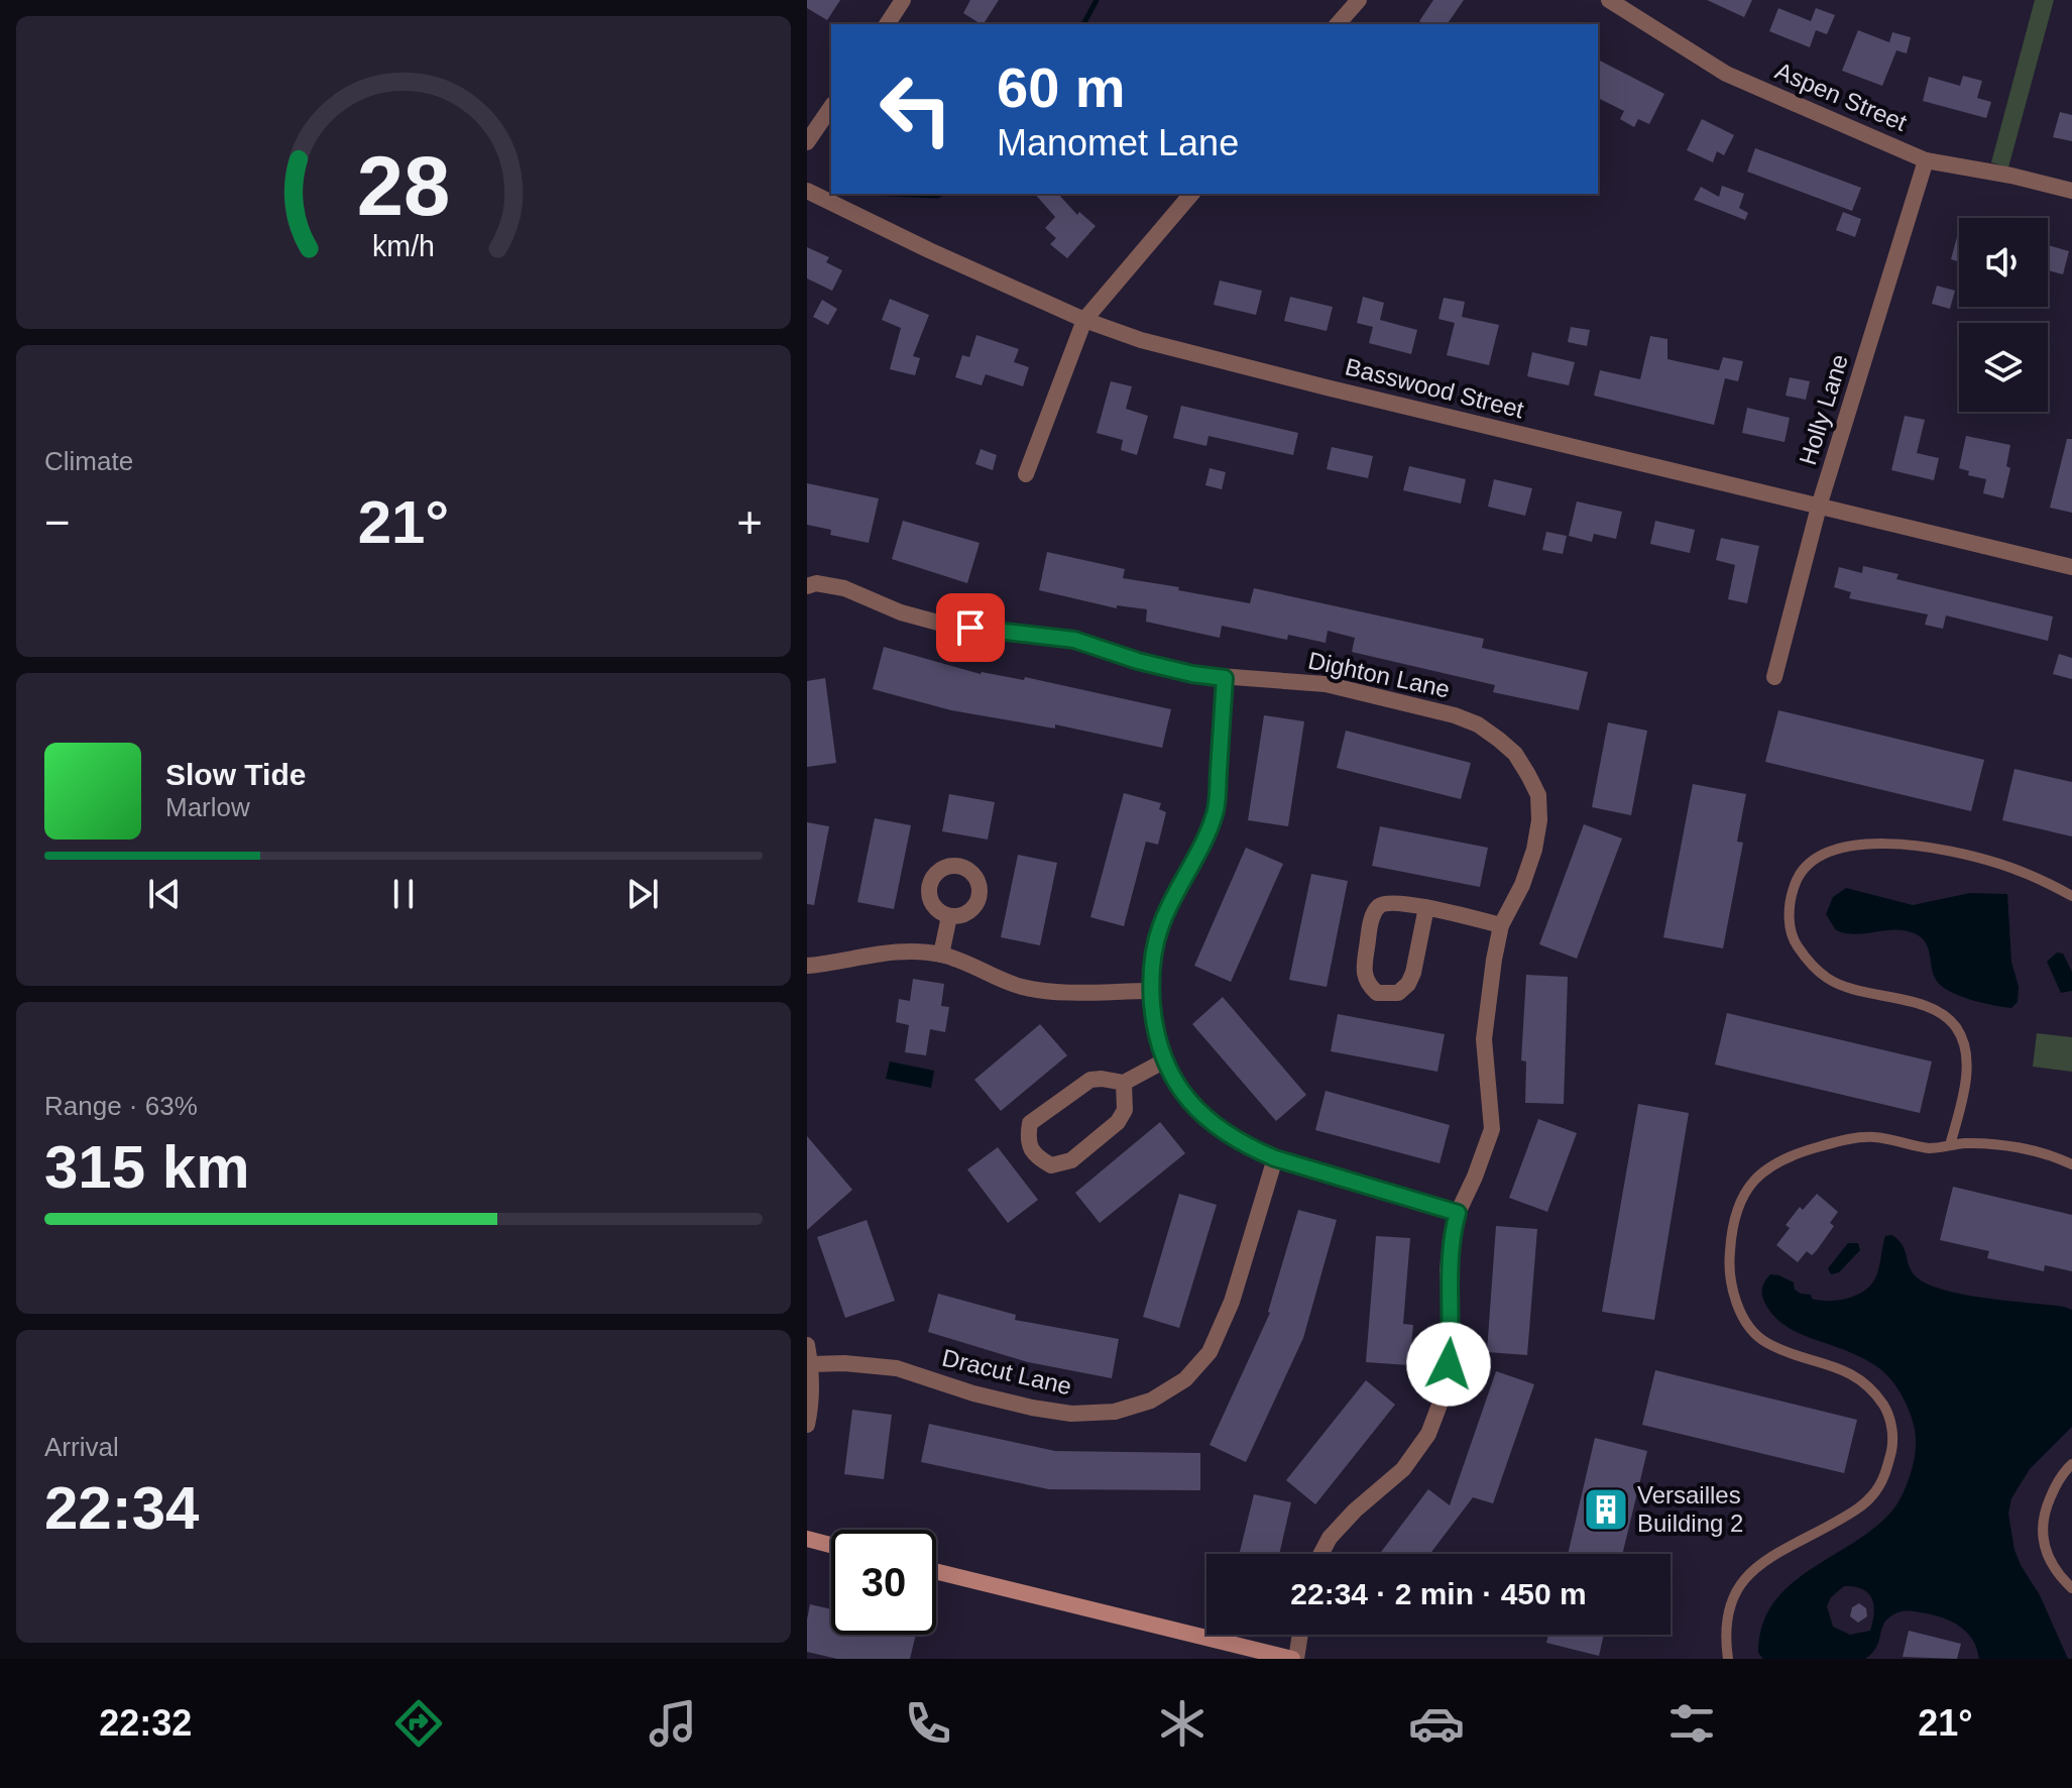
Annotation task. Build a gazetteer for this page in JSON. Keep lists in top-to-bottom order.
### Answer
{
  "streets": {
    "street": [
      "Aspen Street",
      "Basswood Street",
      "Holly Lane",
      "Dighton Lane",
      "Dracut Lane"
    ]
  },
  "crossings": [
    ["Aspen Street", "Holly Lane"],
    ["Basswood Street", "Holly Lane"]
  ],
  "places": {
    "building": ["Versailles Building 2"]
  },
  "page": {
    "turn": ["60 m", "Manomet Lane"],
    "tile": [
      "Climate",
      ["Range · 63%", "315 km"],
      ["Arrival", "22:34"]
    ],
    "heat": ["−", "21°", "+"],
    "song": ["Slow Tide", "Marlow"],
    "limit": "30",
    "trip": "22:34 · 2 min · 450 m",
    "tabs": ["22:32", "21°"],
    "gauge": ["28", "km/h"]
  }
}
